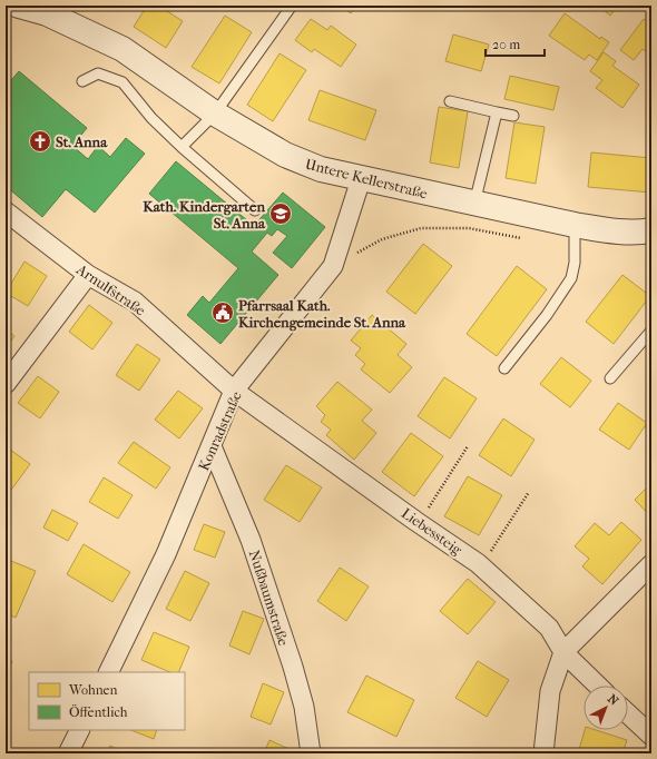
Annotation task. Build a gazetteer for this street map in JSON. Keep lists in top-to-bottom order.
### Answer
{
  "streets": {
    "street": [
      "Untere Kellerstraße",
      "Arnulfstraße",
      "Konradstraße",
      "Liebessteig",
      "Nußbaumstraße"
    ]
  },
  "crossings": [
    ["Untere Kellerstraße", "Konradstraße"],
    ["Arnulfstraße", "Konradstraße"],
    ["Arnulfstraße", "Liebessteig"],
    ["Konradstraße", "Liebessteig"],
    ["Konradstraße", "Nußbaumstraße"]
  ],
  "places": {
    "church": ["St. Anna"],
    "school or university": ["Kath. Kindergarten St. Anna"],
    "public building": ["Pfarrsaal Kath. Kirchengemeinde St. Anna"]
  },
  "legend": ["Wohnen", "Öffentlich"],
  "scale_bar": "20 m",
  "north": "top right"
}
